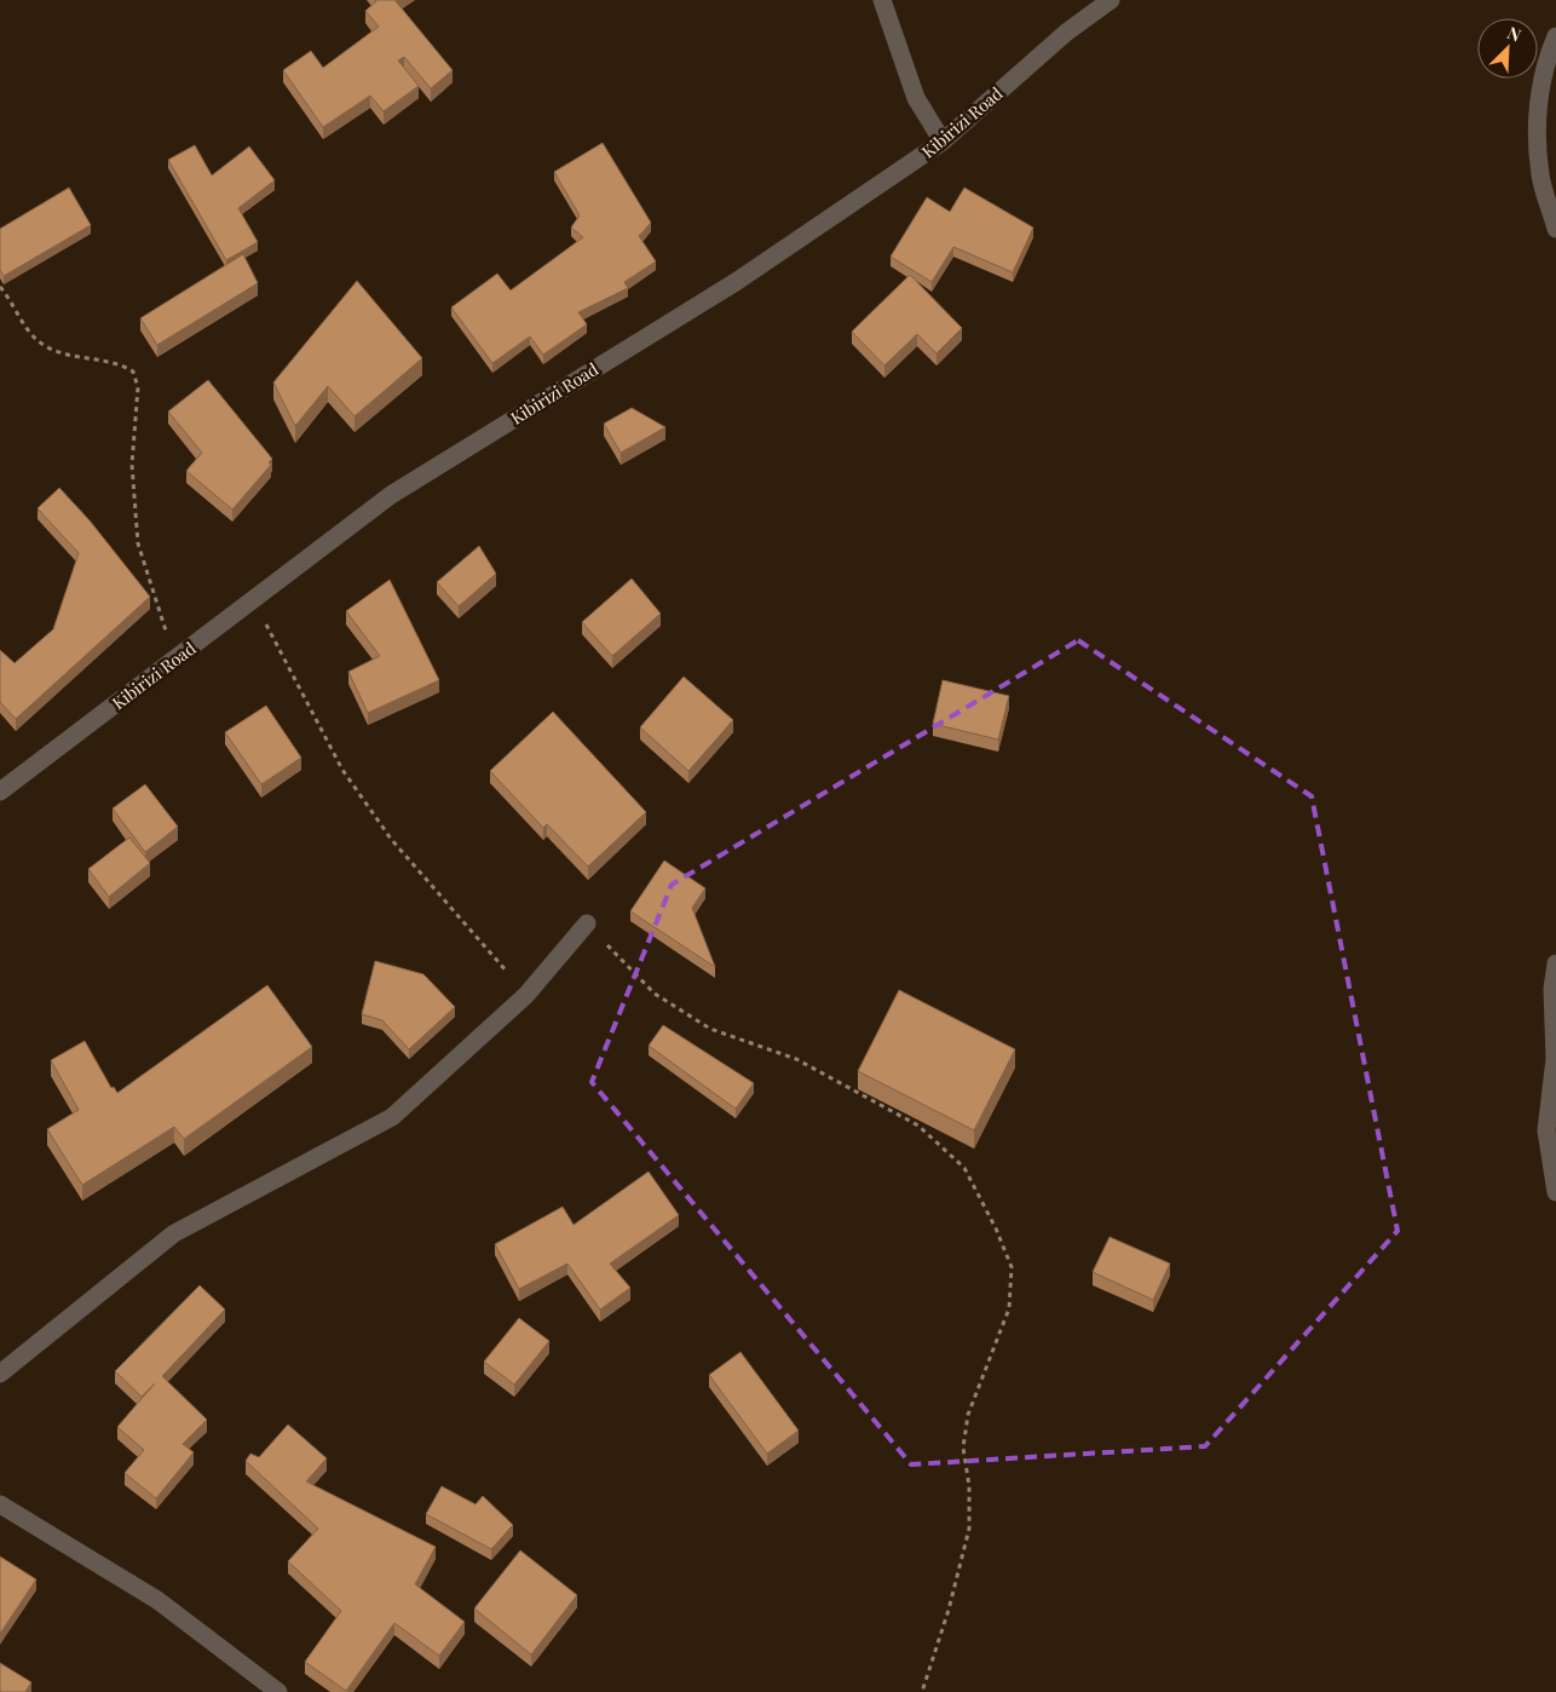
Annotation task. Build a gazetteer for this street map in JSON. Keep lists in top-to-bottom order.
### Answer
{
  "streets": {
    "street": ["Kibirizi Road"]
  },
  "north": "top right"
}
